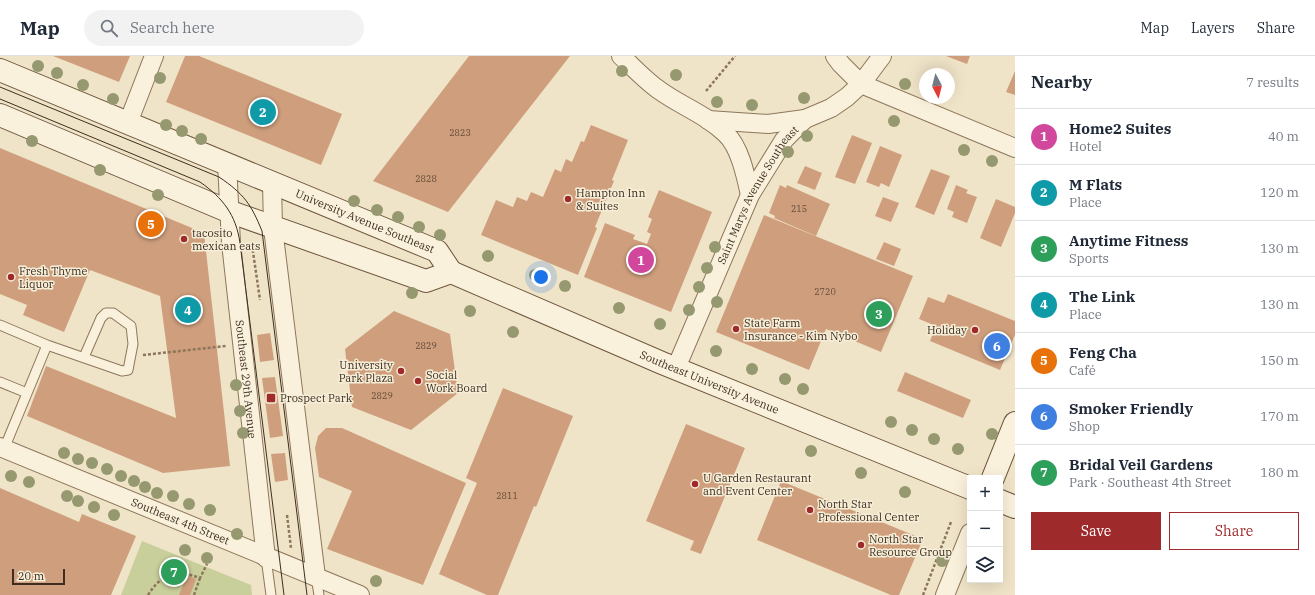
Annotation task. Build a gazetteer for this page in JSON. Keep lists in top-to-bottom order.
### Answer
{
  "streets": {
    "main road": ["University Avenue Southeast", "Southeast University Avenue"],
    "street": ["Saint Marys Avenue Southeast", "Southeast 29th Avenue", "Southeast 4th Street"]
  },
  "crossings": [
    ["Saint Marys Avenue Southeast", "Southeast University Avenue"],
    ["University Avenue Southeast", "Southeast 29th Avenue"],
    ["University Avenue Southeast", "Southeast University Avenue"],
    ["Southeast 29th Avenue", "Southeast 4th Street"]
  ],
  "places": {
    "other": [
      "Hampton Inn & Suites",
      "tacosito mexican eats",
      "Fresh Thyme Liquor",
      "State Farm Insurance - Kim Nybo",
      "Holiday",
      "University Park Plaza",
      "Social Work Board",
      "U Garden Restaurant and Event Center",
      "North Star Professional Center",
      "North Star Resource Group"
    ],
    "transit": ["Prospect Park"]
  },
  "house_numbers": [
    "2823",
    "2828",
    "215",
    "2720",
    "2829",
    "2829",
    "2811"
  ],
  "scale_bar": "20 m",
  "north": "bottom",
  "page": {
    "header": "Map",
    "search": "Search here",
    "nav": ["Map", "Layers", "Share"],
    "heading": ["Nearby", "7 results"],
    "pins": [
      "2",
      "5",
      "1",
      "4",
      "3",
      "6",
      "7"
    ],
    "list": [
      {
        "mark": "1",
        "name": "Home2 Suites",
        "note": "Hotel",
        "value": "40 m"
      },
      {
        "mark": "2",
        "name": "M Flats",
        "note": "Place",
        "value": "120 m"
      },
      {
        "mark": "3",
        "name": "Anytime Fitness",
        "note": "Sports",
        "value": "130 m"
      },
      {
        "mark": "4",
        "name": "The Link",
        "note": "Place",
        "value": "130 m"
      },
      {
        "mark": "5",
        "name": "Feng Cha",
        "note": "Café",
        "value": "150 m"
      },
      {
        "mark": "6",
        "name": "Smoker Friendly",
        "note": "Shop",
        "value": "170 m"
      },
      {
        "mark": "7",
        "name": "Bridal Veil Gardens",
        "note": "Park · Southeast 4th Street",
        "value": "180 m"
      }
    ],
    "map_buttons": ["+", "−"],
    "buttons": ["Save", "Share"],
    "scale": "20 m"
  }
}
